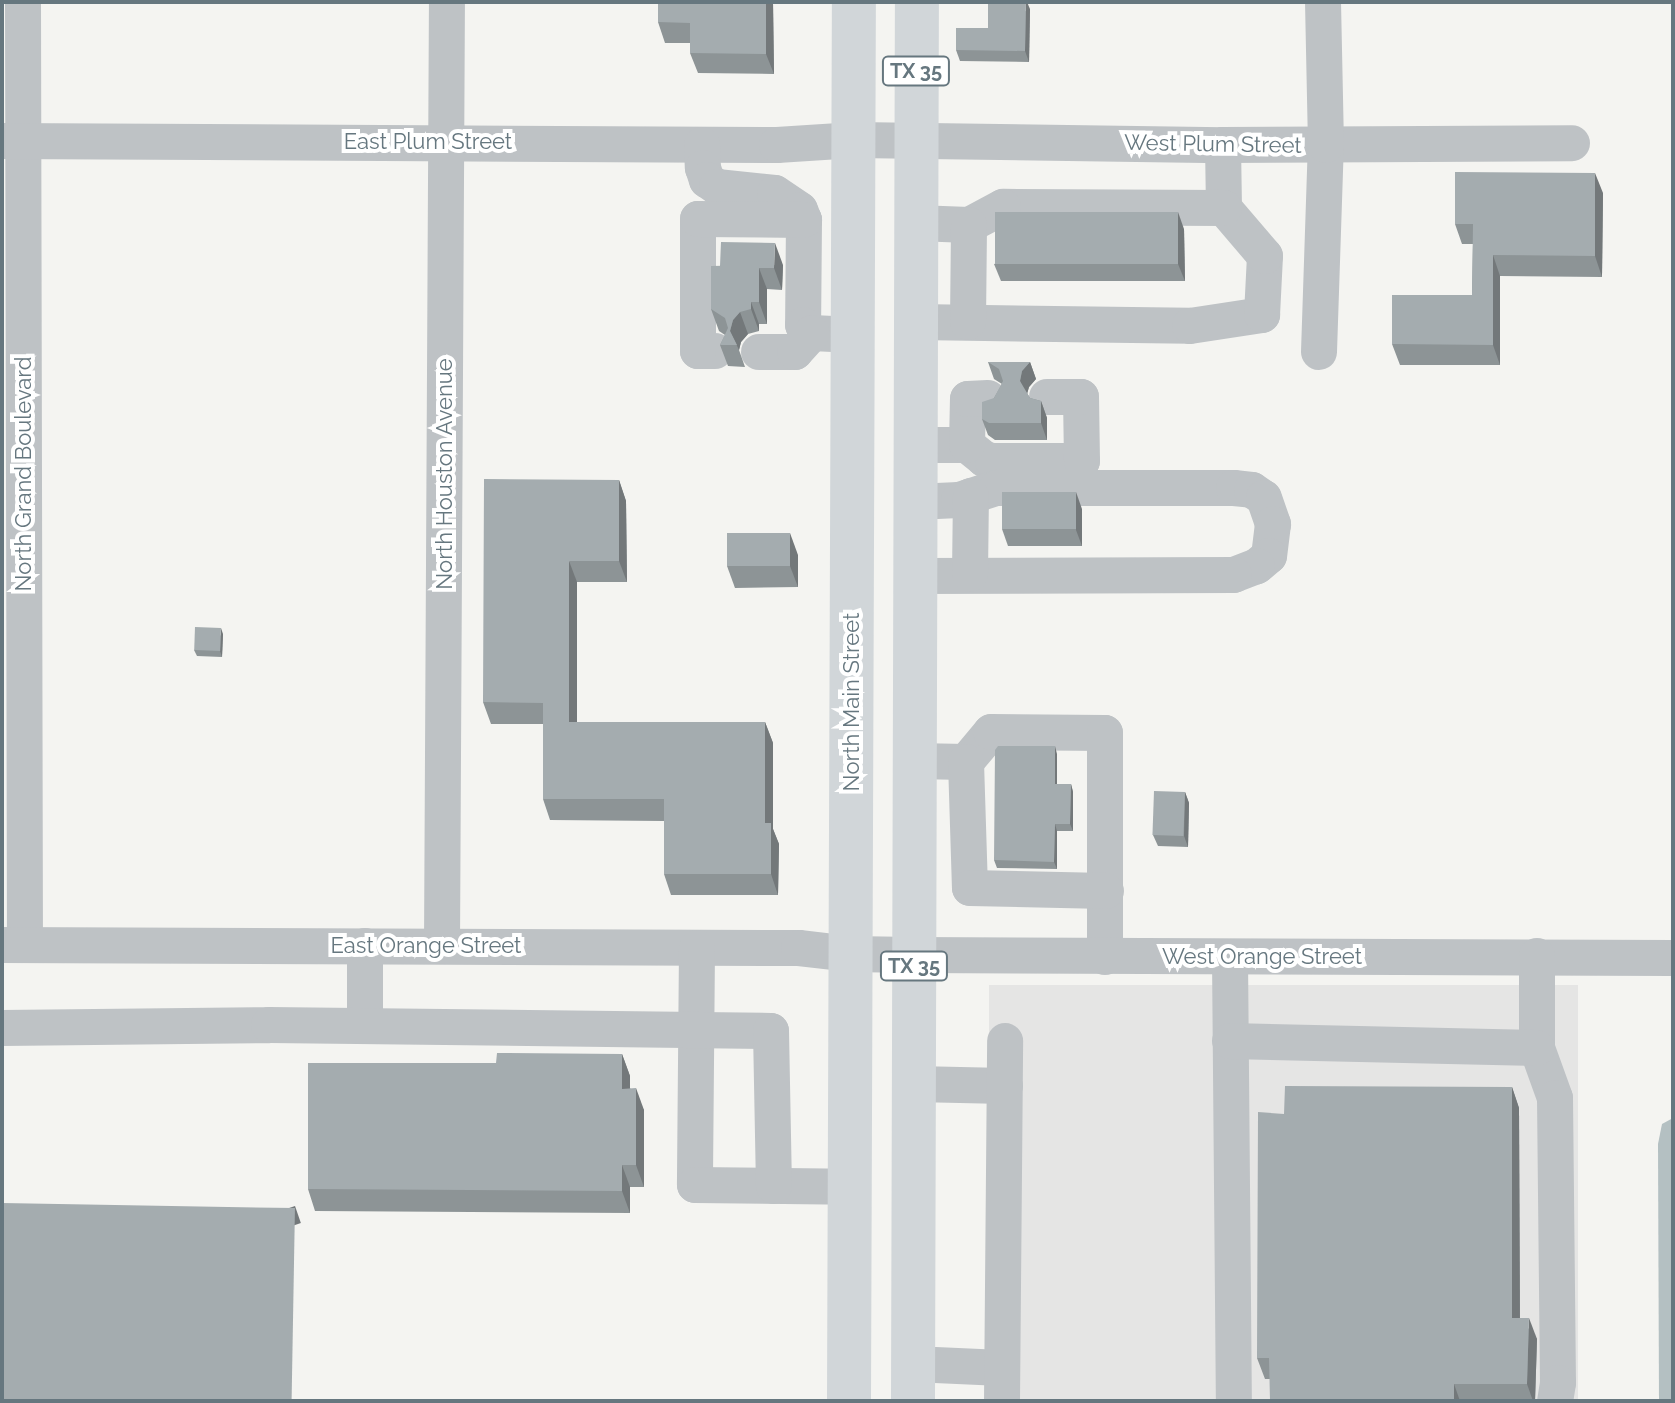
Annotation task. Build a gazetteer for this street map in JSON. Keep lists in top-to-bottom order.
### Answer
{
  "streets": {
    "main road": ["TX 35", "North Main Street"],
    "street": [
      "East Plum Street",
      "West Plum Street",
      "North Grand Boulevard",
      "North Houston Avenue",
      "East Orange Street",
      "West Orange Street"
    ]
  },
  "crossings": [
    ["TX 35", "West Plum Street"],
    ["TX 35", "West Orange Street"],
    ["East Plum Street", "West Plum Street"],
    ["East Plum Street", "North Grand Boulevard"],
    ["East Plum Street", "North Houston Avenue"],
    ["East Plum Street", "North Main Street"],
    ["West Plum Street", "North Main Street"],
    ["North Grand Boulevard", "East Orange Street"],
    ["North Houston Avenue", "East Orange Street"],
    ["North Main Street", "East Orange Street"],
    ["North Main Street", "West Orange Street"],
    ["East Orange Street", "West Orange Street"]
  ]
}
